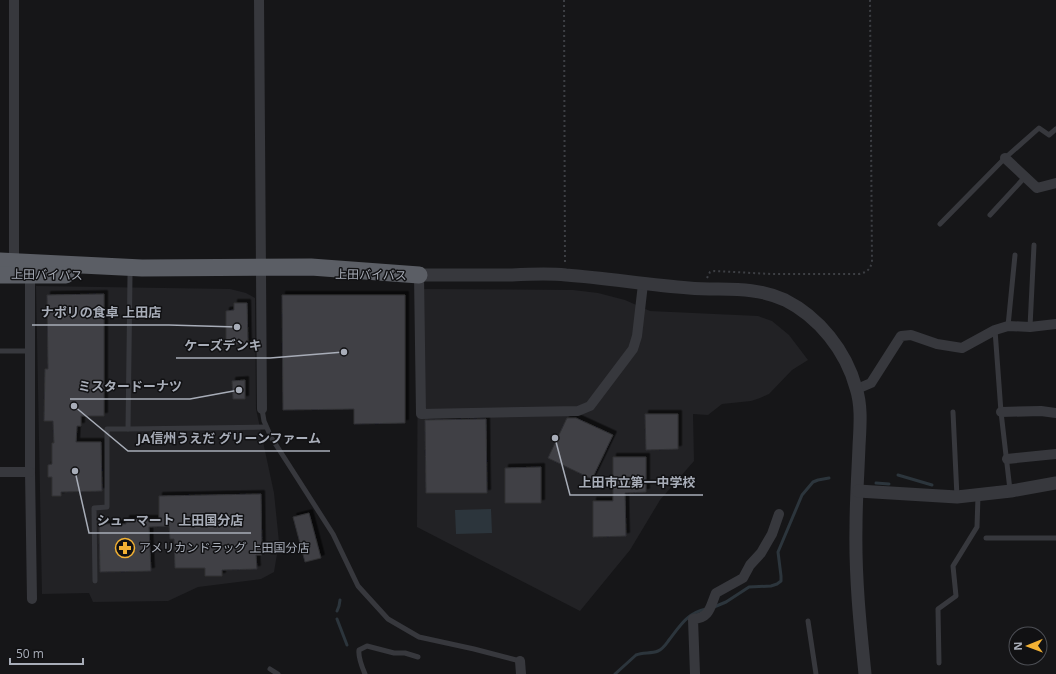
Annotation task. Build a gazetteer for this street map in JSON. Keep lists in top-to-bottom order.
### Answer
{
  "streets": {
    "highway": ["上田バイパス"]
  },
  "places": {
    "other": [
      "ナポリの食卓 上田店",
      "ケーズデンキ",
      "ミスタードーナツ",
      "JA信州うえだ グリーンファーム",
      "上田市立第一中学校",
      "シューマート 上田国分店"
    ],
    "pharmacy": ["アメリカンドラッグ 上田国分店"]
  },
  "scale_bar": "50 m",
  "north": "left"
}
